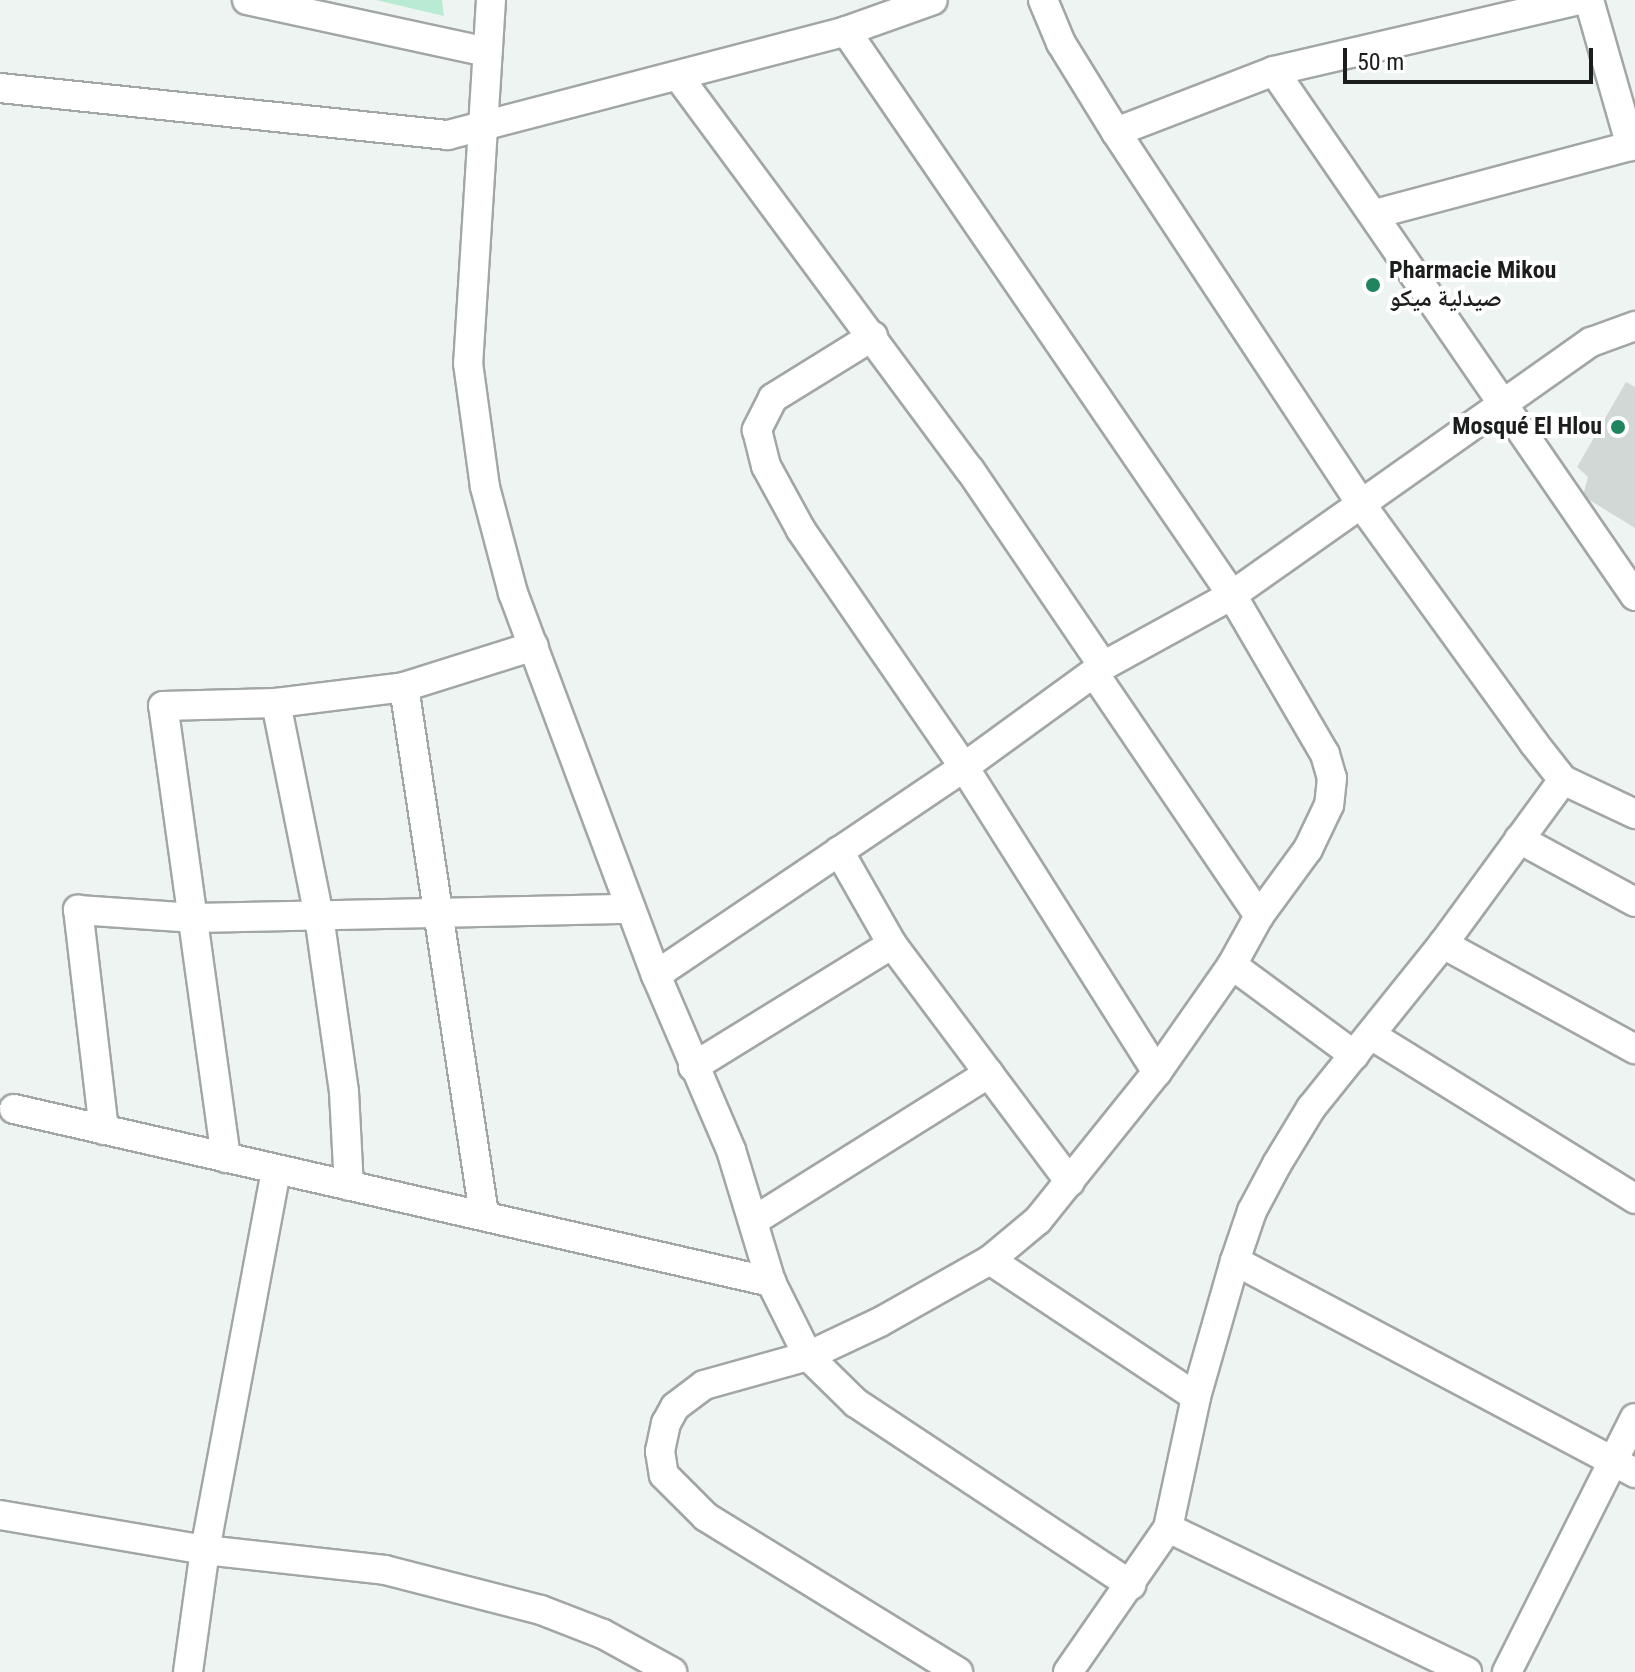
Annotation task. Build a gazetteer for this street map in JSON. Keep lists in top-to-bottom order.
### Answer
{
  "places": ["Pharmacie Mikou صيدلية ميكو", "Mosqué El Hlou"],
  "scale_bar": "50 m"
}
